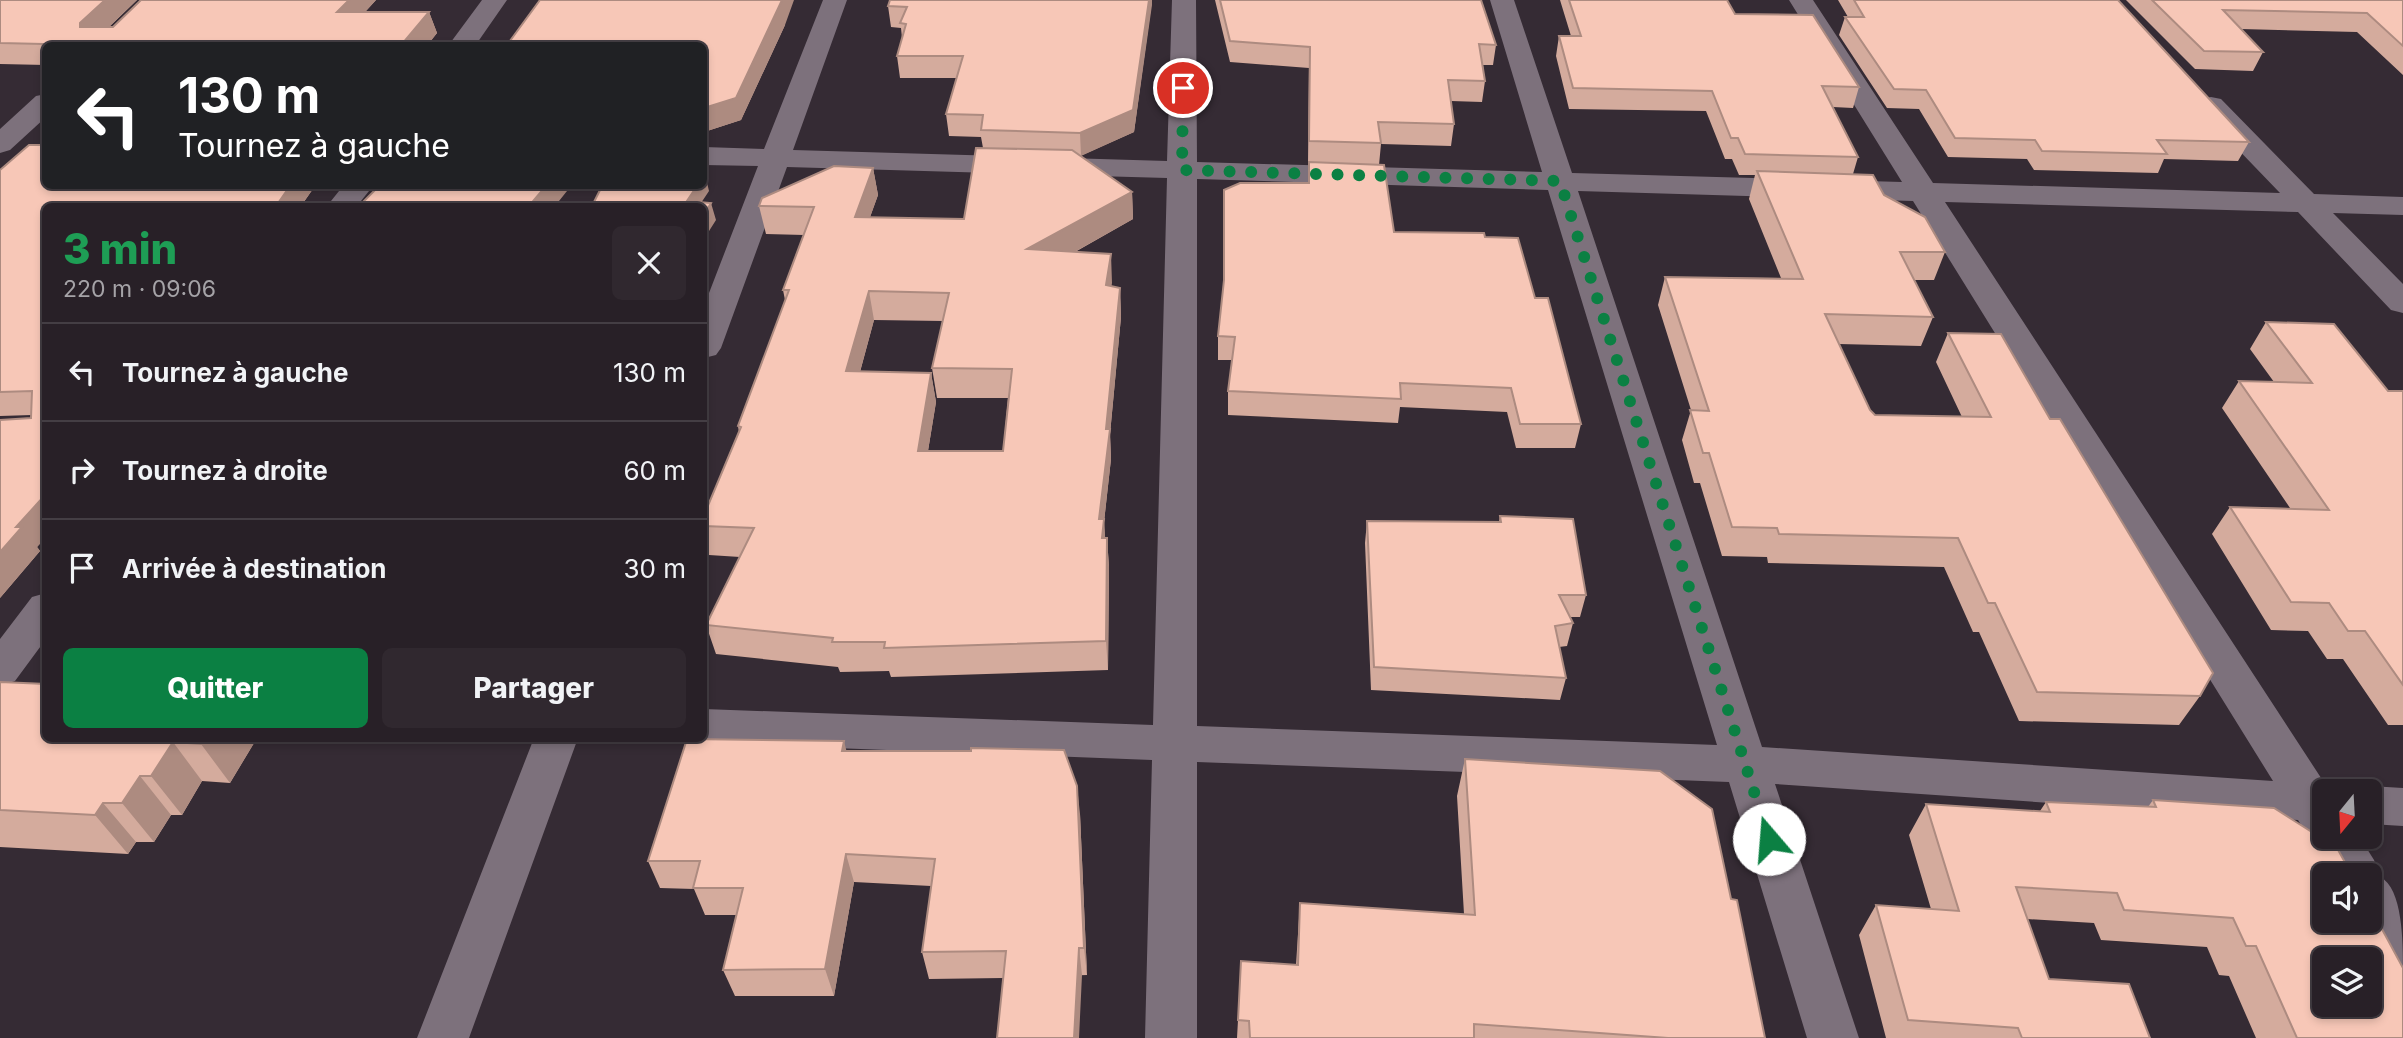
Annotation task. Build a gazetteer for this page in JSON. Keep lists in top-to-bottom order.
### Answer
{
  "north": "bottom",
  "page": {
    "turn": ["130 m", "Tournez à gauche"],
    "heading": ["3 min", "220 m · 09:06"],
    "list": [
      {
        "name": "Tournez à gauche",
        "value": "130 m"
      },
      {
        "name": "Tournez à droite",
        "value": "60 m"
      },
      {
        "name": "Arrivée à destination",
        "value": "30 m"
      }
    ],
    "buttons": ["Quitter", "Partager"]
  }
}
